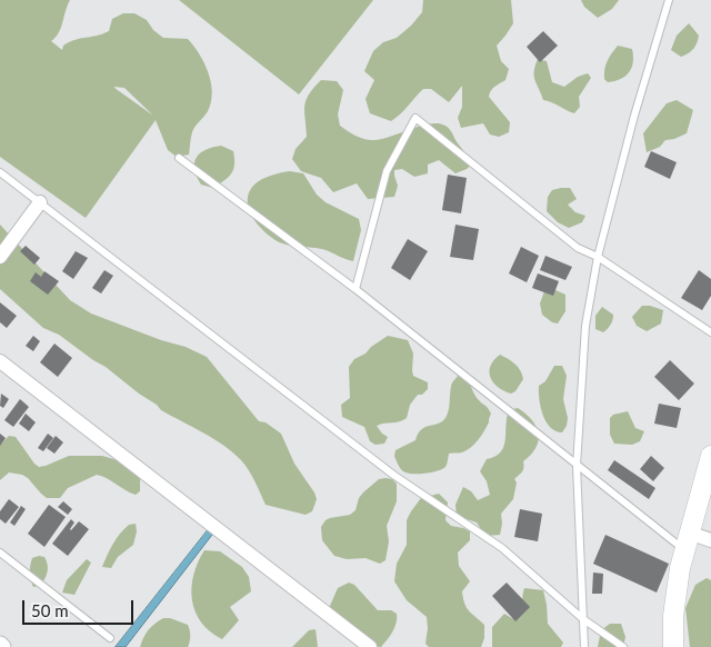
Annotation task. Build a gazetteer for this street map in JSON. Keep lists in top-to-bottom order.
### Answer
{
  "scale_bar": "50 m"
}
